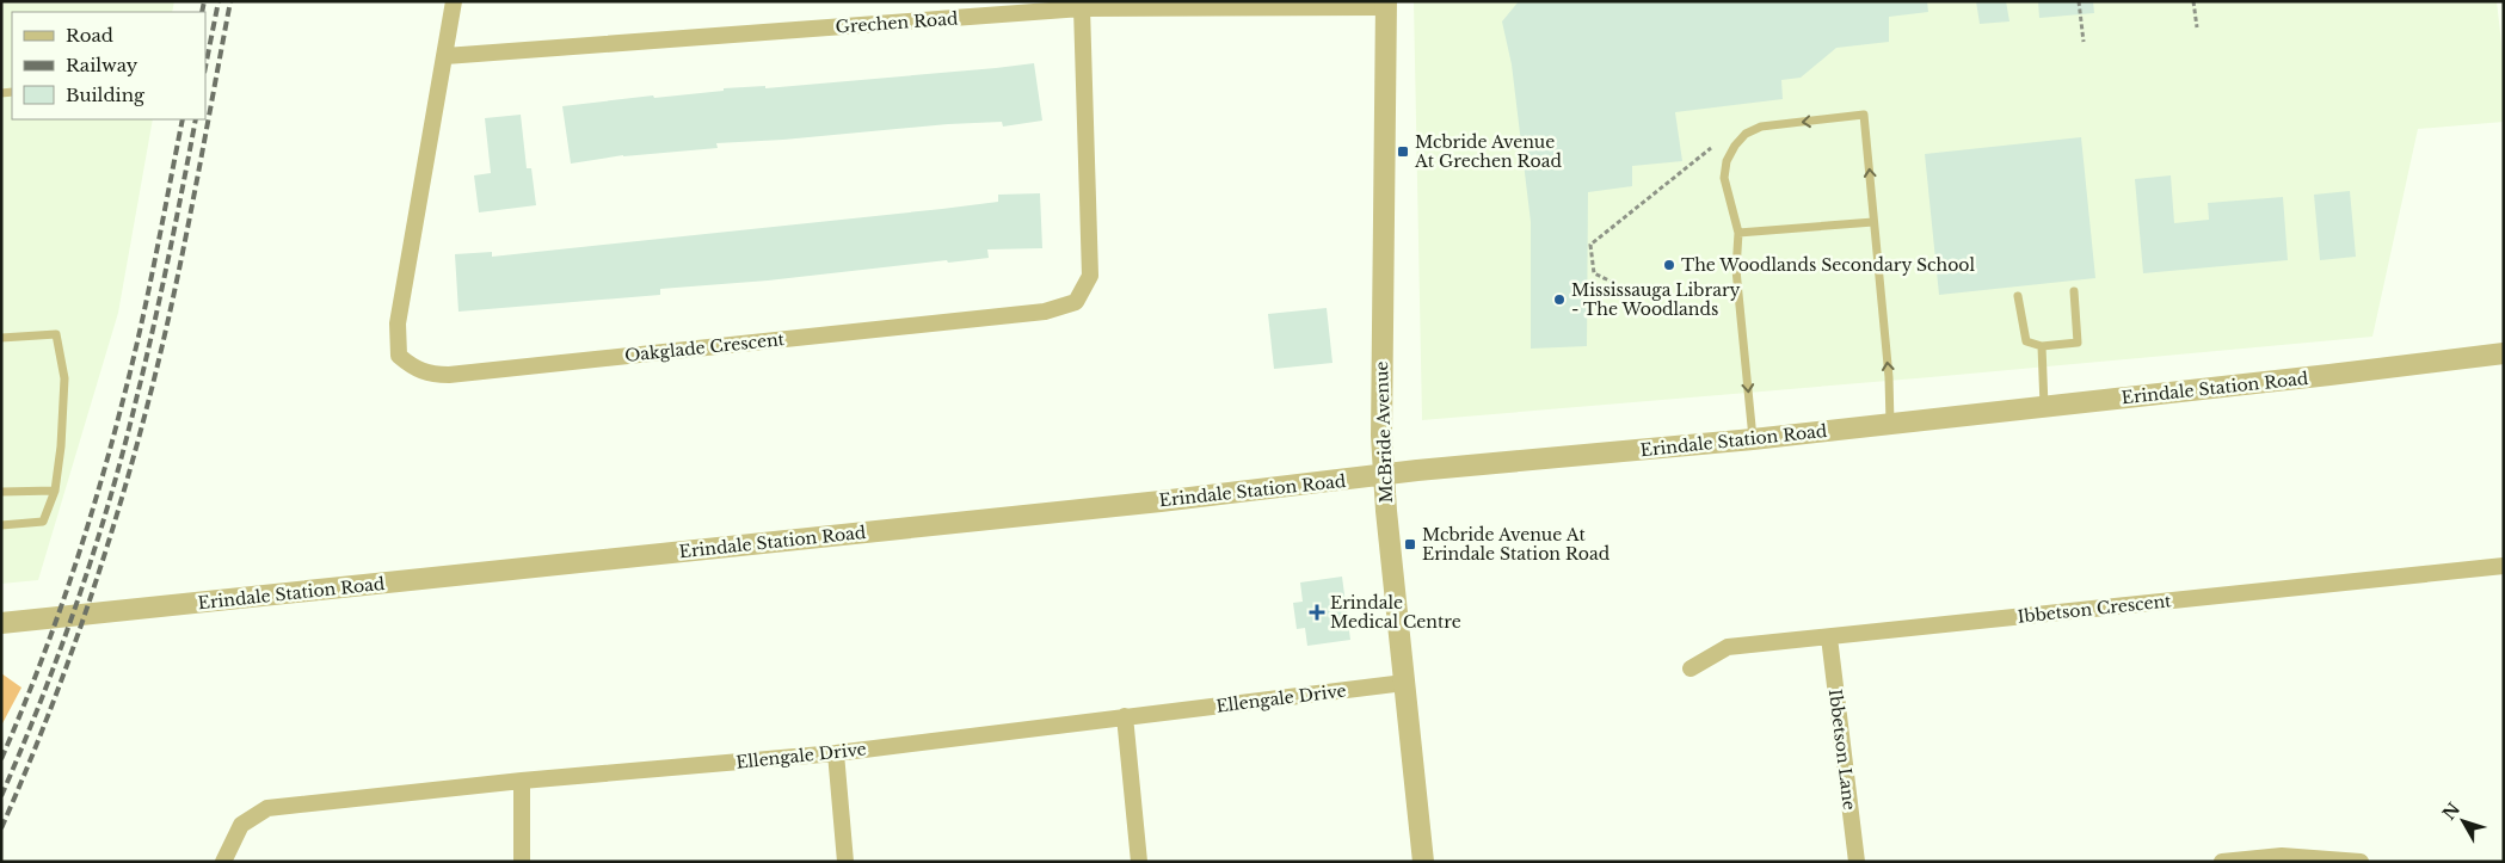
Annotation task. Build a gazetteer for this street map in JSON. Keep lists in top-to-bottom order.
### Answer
{
  "streets": {
    "street": [
      "Grechen Road",
      "Oakglade Crescent",
      "Erindale Station Road",
      "McBride Avenue",
      "Ibbetson Crescent",
      "Ellengale Drive",
      "Ibbetson Lane"
    ]
  },
  "crossings": [
    ["Grechen Road", "Oakglade Crescent"],
    ["Grechen Road", "McBride Avenue"],
    ["Erindale Station Road", "McBride Avenue"],
    ["McBride Avenue", "Ellengale Drive"],
    ["Ibbetson Crescent", "Ibbetson Lane"]
  ],
  "places": {
    "transit": ["Mcbride Avenue At Grechen Road", "Mcbride Avenue At Erindale Station Road"],
    "other": ["The Woodlands Secondary School", "Mississauga Library - The Woodlands"],
    "health": ["Erindale Medical Centre"]
  },
  "legend": ["Road", "Railway", "Building"],
  "north": "top left"
}
